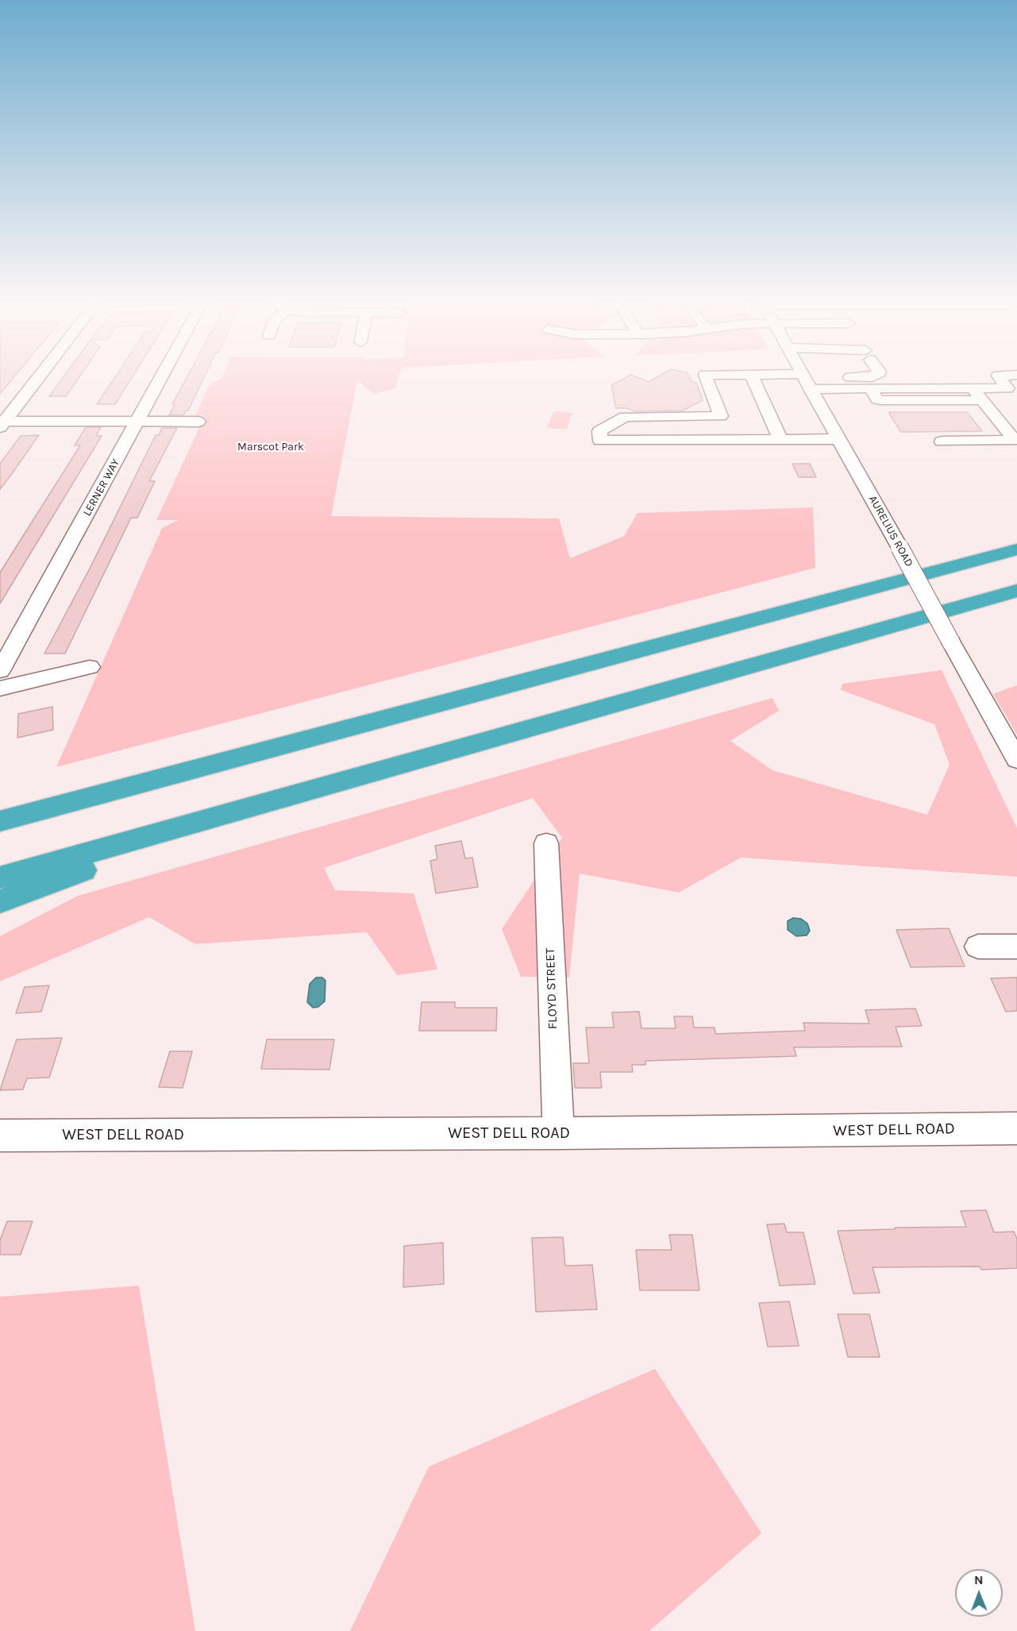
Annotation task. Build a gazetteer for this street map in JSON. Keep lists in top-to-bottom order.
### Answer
{
  "streets": {
    "street": [
      "LERNER WAY",
      "AURELIUS ROAD",
      "FLOYD STREET",
      "WEST DELL ROAD"
    ]
  },
  "crossings": [
    ["FLOYD STREET", "WEST DELL ROAD"]
  ],
  "parks": ["Marscot Park"],
  "north": "top"
}
